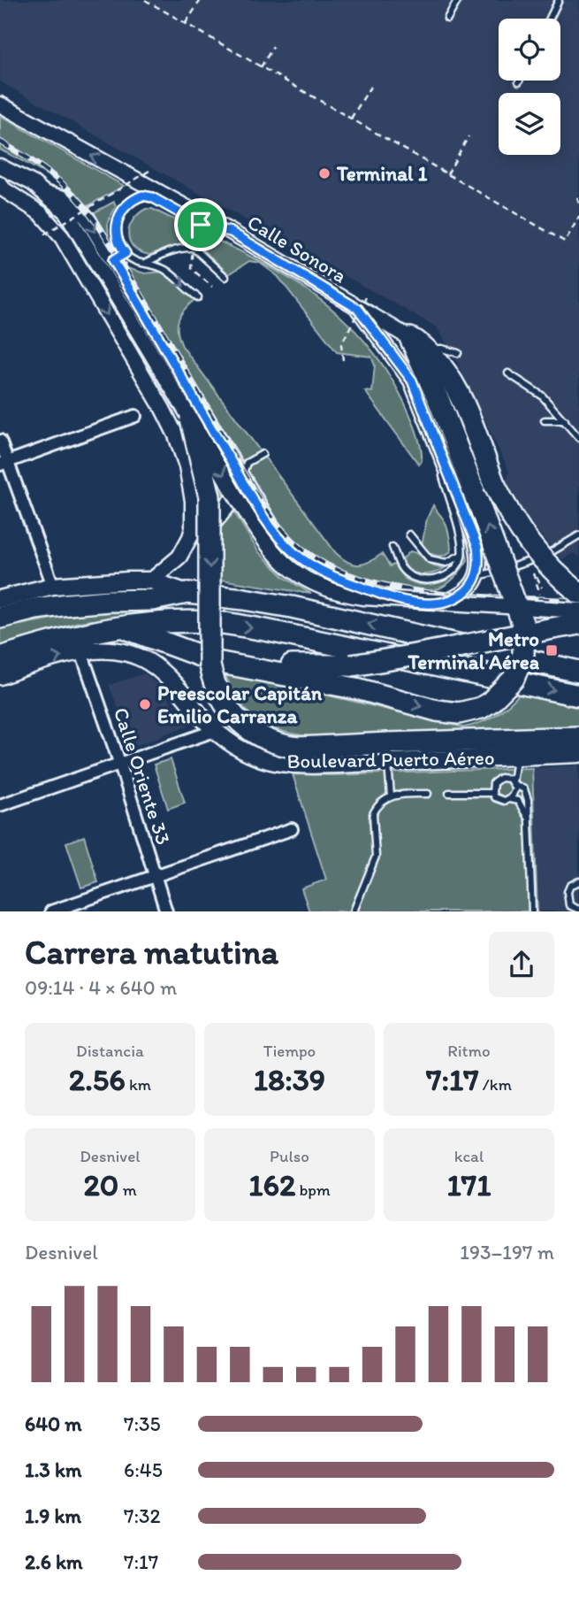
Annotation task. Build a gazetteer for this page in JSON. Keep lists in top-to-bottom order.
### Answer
{
  "streets": {
    "main road": ["Boulevard Puerto Aéreo"],
    "street": ["Calle Sonora", "Calle Oriente 33"]
  },
  "crossings": [
    ["Boulevard Puerto Aéreo", "Calle Oriente 33"]
  ],
  "places": {
    "other": ["Terminal 1", "Preescolar Capitán Emilio Carranza"],
    "transit": ["Metro Terminal Aérea"]
  },
  "page": {
    "heading": ["Carrera matutina", "09:14 · 4 × 640 m"],
    "stats": [
      ["Distancia", "2.56 km"],
      ["Tiempo", "18:39"],
      ["Ritmo", "7:17 /km"],
      ["Desnivel", "20 m"],
      ["Pulso", "162 bpm"],
      ["kcal", "171"]
    ],
    "chart": ["Desnivel", "193–197 m"],
    "list": [
      {
        "name": "640 m",
        "note": "7:35"
      },
      {
        "name": "1.3 km",
        "note": "6:45"
      },
      {
        "name": "1.9 km",
        "note": "7:32"
      },
      {
        "name": "2.6 km",
        "note": "7:17"
      }
    ]
  }
}
